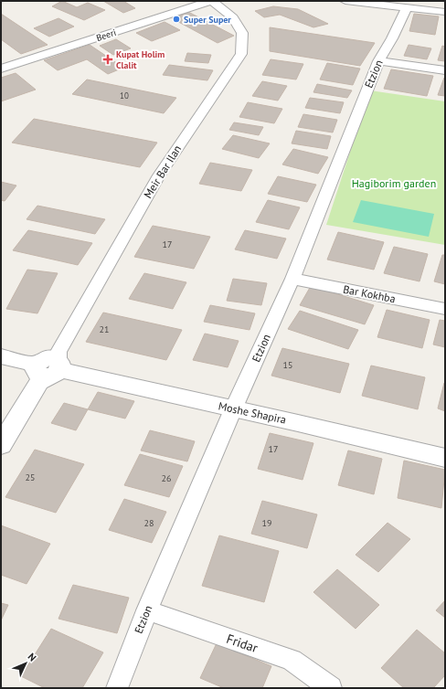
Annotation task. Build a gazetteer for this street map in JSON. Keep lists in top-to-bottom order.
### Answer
{
  "streets": {
    "street": [
      "Beeri",
      "Etzion",
      "Meir Bar Ilan",
      "Bar Kokhba",
      "Moshe Shapira",
      "Fridar"
    ]
  },
  "crossings": [
    ["Beeri", "Meir Bar Ilan"],
    ["Etzion", "Bar Kokhba"],
    ["Etzion", "Moshe Shapira"],
    ["Etzion", "Fridar"],
    ["Meir Bar Ilan", "Moshe Shapira"]
  ],
  "parks": ["Hagiborim garden"],
  "places": {
    "other": ["Super Super"],
    "health": ["Kupat Holim Clalit"]
  },
  "house_numbers": [
    "10",
    "17",
    "21",
    "15",
    "17",
    "25",
    "26",
    "28",
    "19"
  ],
  "north": "top right"
}
